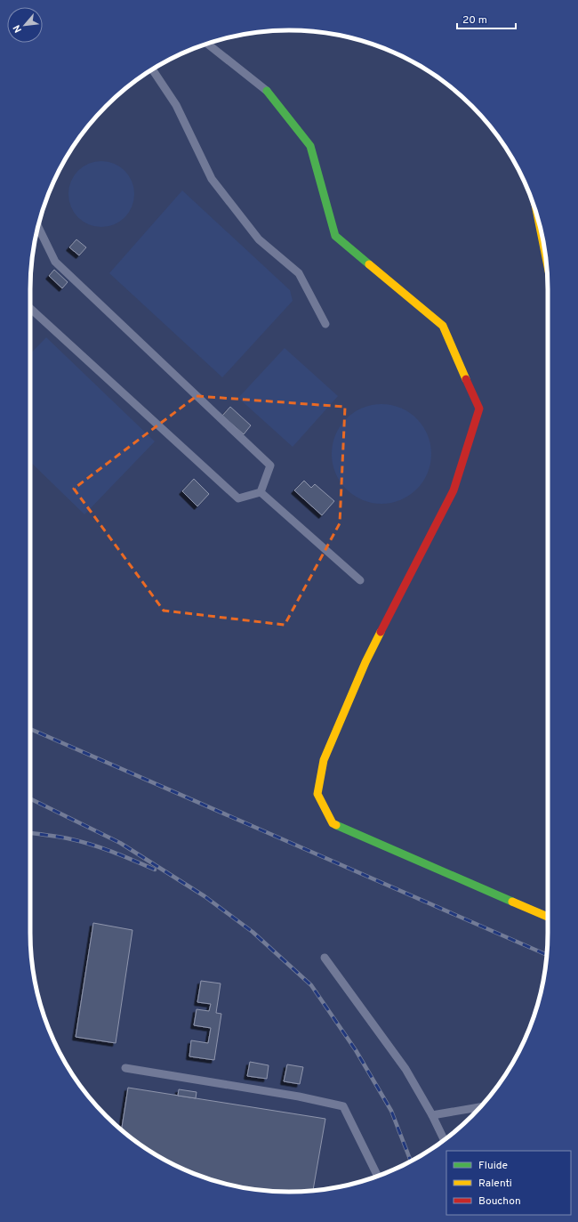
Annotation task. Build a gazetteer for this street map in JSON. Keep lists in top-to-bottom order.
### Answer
{
  "legend": ["Fluide", "Ralenti", "Bouchon"],
  "scale_bar": "20 m",
  "north": "bottom left"
}
